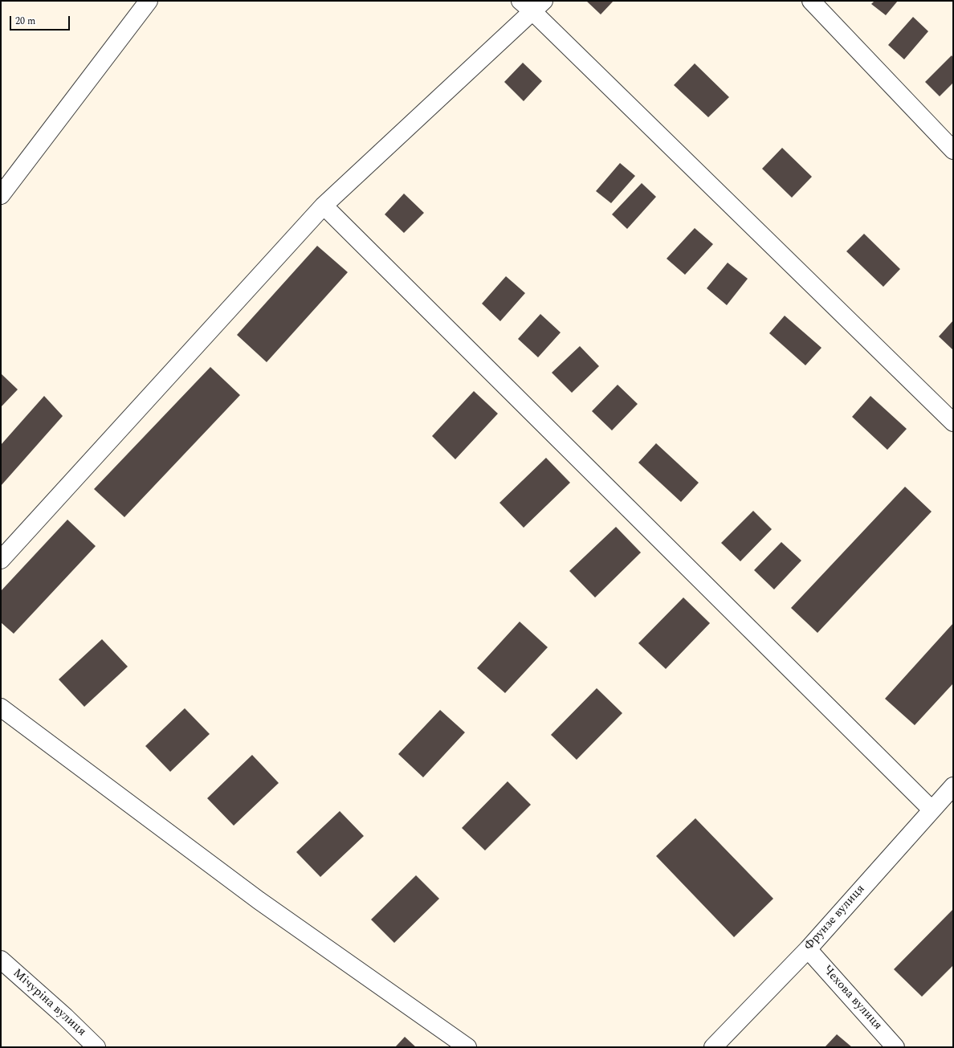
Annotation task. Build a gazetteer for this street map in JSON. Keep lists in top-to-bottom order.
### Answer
{
  "streets": {
    "street": ["Фрунзе вулиця", "Чехова вулиця", "Мічуріна вулиця"]
  },
  "crossings": [
    ["Фрунзе вулиця", "Чехова вулиця"]
  ],
  "scale_bar": "20 m"
}
